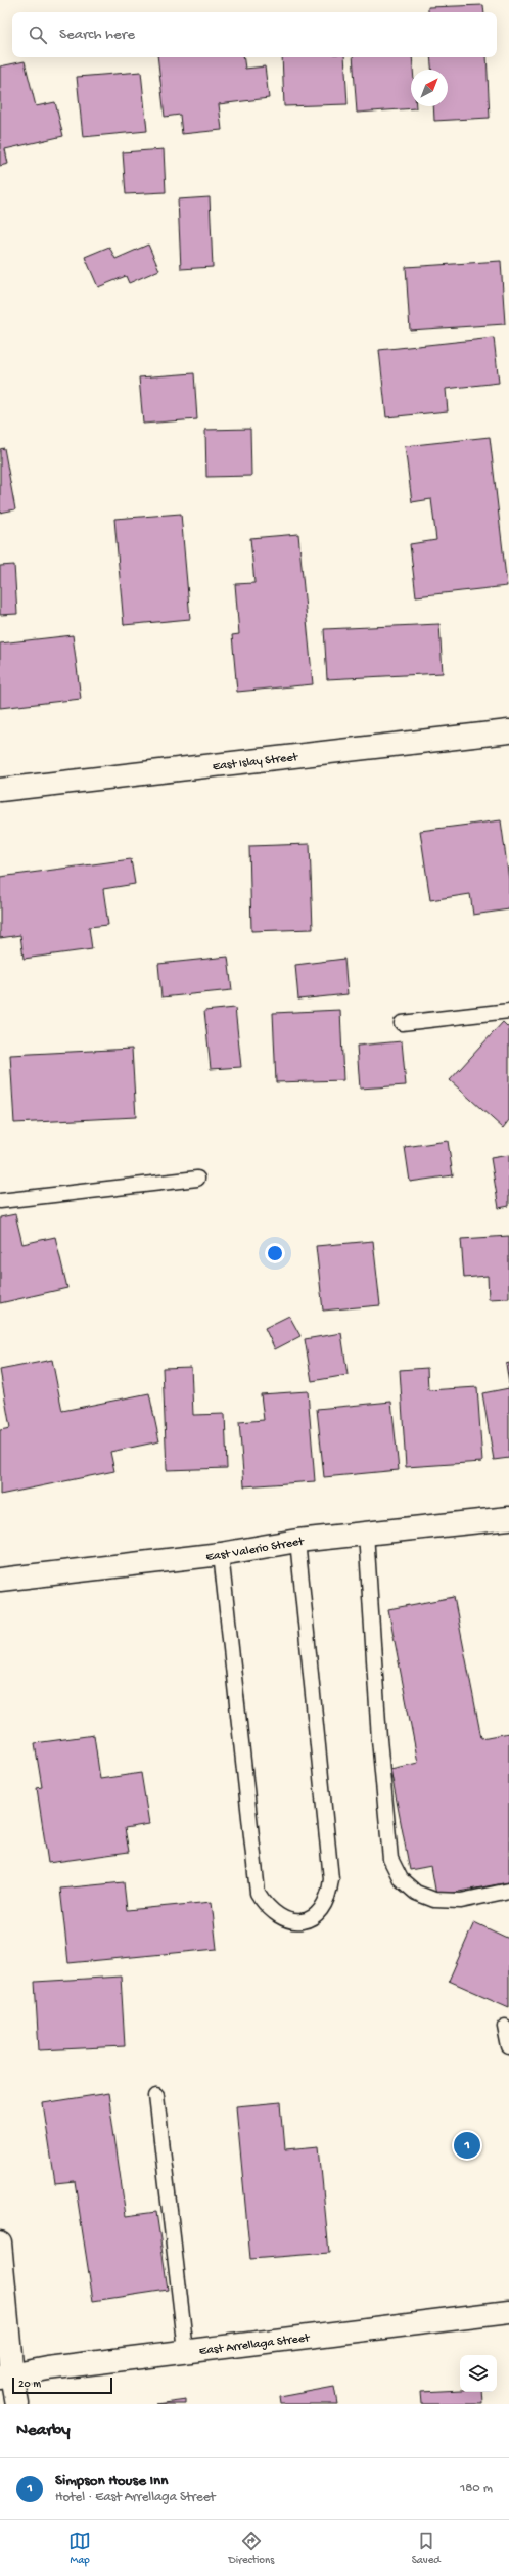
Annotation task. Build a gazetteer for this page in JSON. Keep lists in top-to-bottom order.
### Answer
{
  "streets": {
    "street": ["East Islay Street", "East Valerio Street", "East Arrellaga Street"]
  },
  "scale_bar": "20 m",
  "north": "top right",
  "page": {
    "search": "Search here",
    "pins": "1",
    "scale": "20 m",
    "heading": "Nearby",
    "list": [
      {
        "mark": "1",
        "name": "Simpson House Inn",
        "note": "Hotel · East Arrellaga Street",
        "value": "180 m"
      }
    ],
    "nav": ["Map", "Directions", "Saved"]
  }
}
